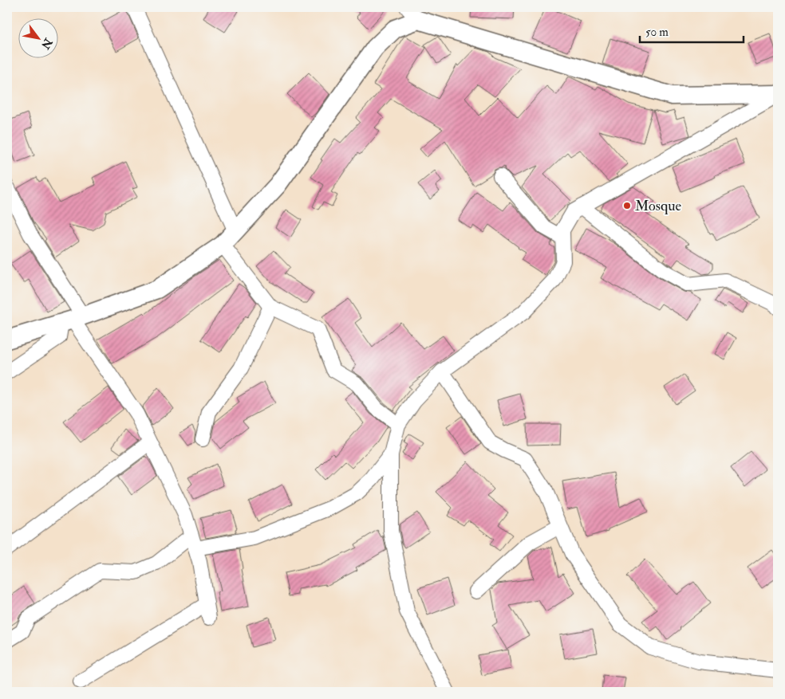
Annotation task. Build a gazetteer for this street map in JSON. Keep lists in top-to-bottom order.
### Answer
{
  "places": ["Mosque"],
  "scale_bar": "50 m",
  "north": "bottom right"
}
